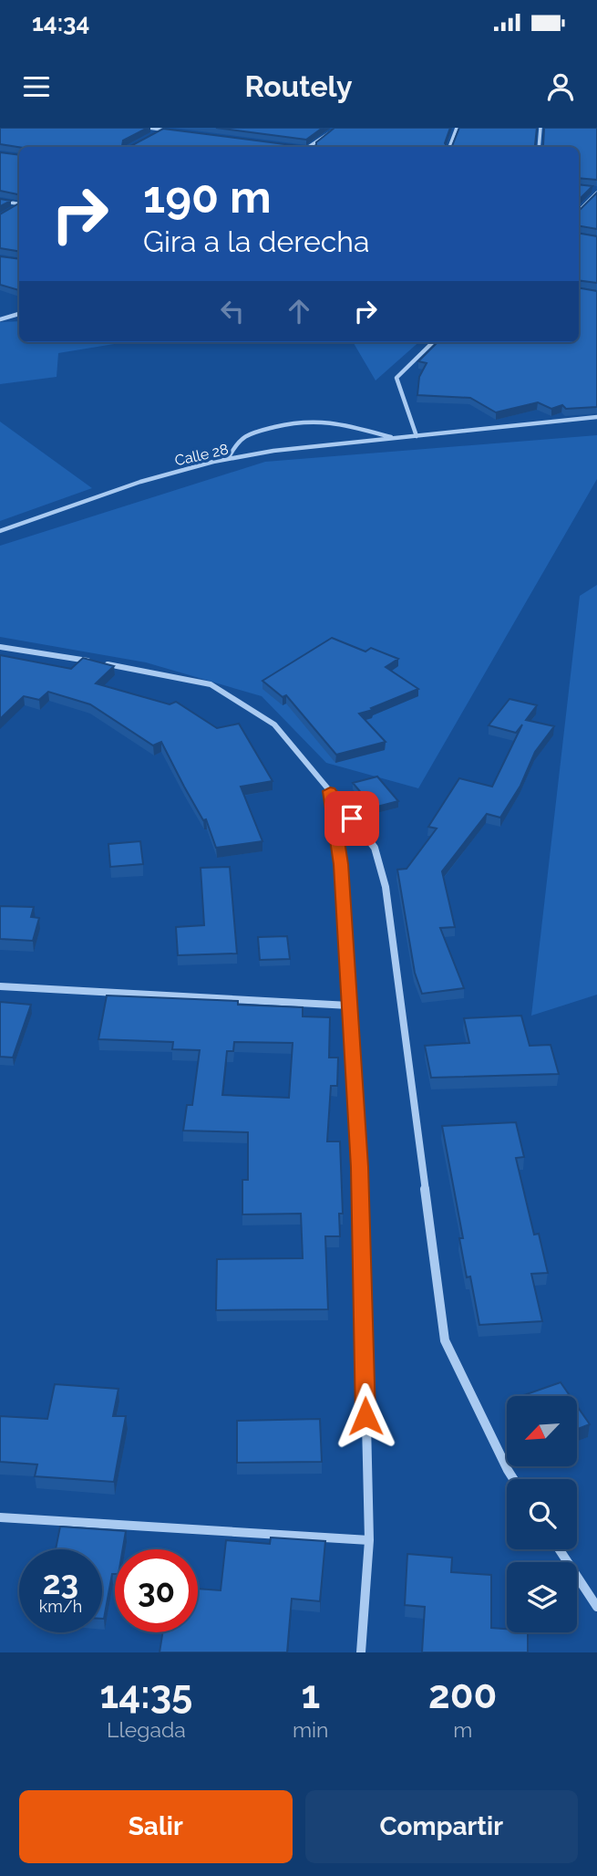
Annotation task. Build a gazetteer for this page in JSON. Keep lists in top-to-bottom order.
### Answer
{
  "streets": {
    "street": ["Calle 28"]
  },
  "north": "bottom left",
  "page": {
    "status": "14:34",
    "header": "Routely",
    "turn": ["190 m", "Gira a la derecha"],
    "speed": "23 km/h",
    "limit": "30",
    "eta": [
      "14:35",
      "Llegada",
      "1",
      "min",
      "200",
      "m"
    ],
    "buttons": ["Salir", "Compartir"]
  }
}
